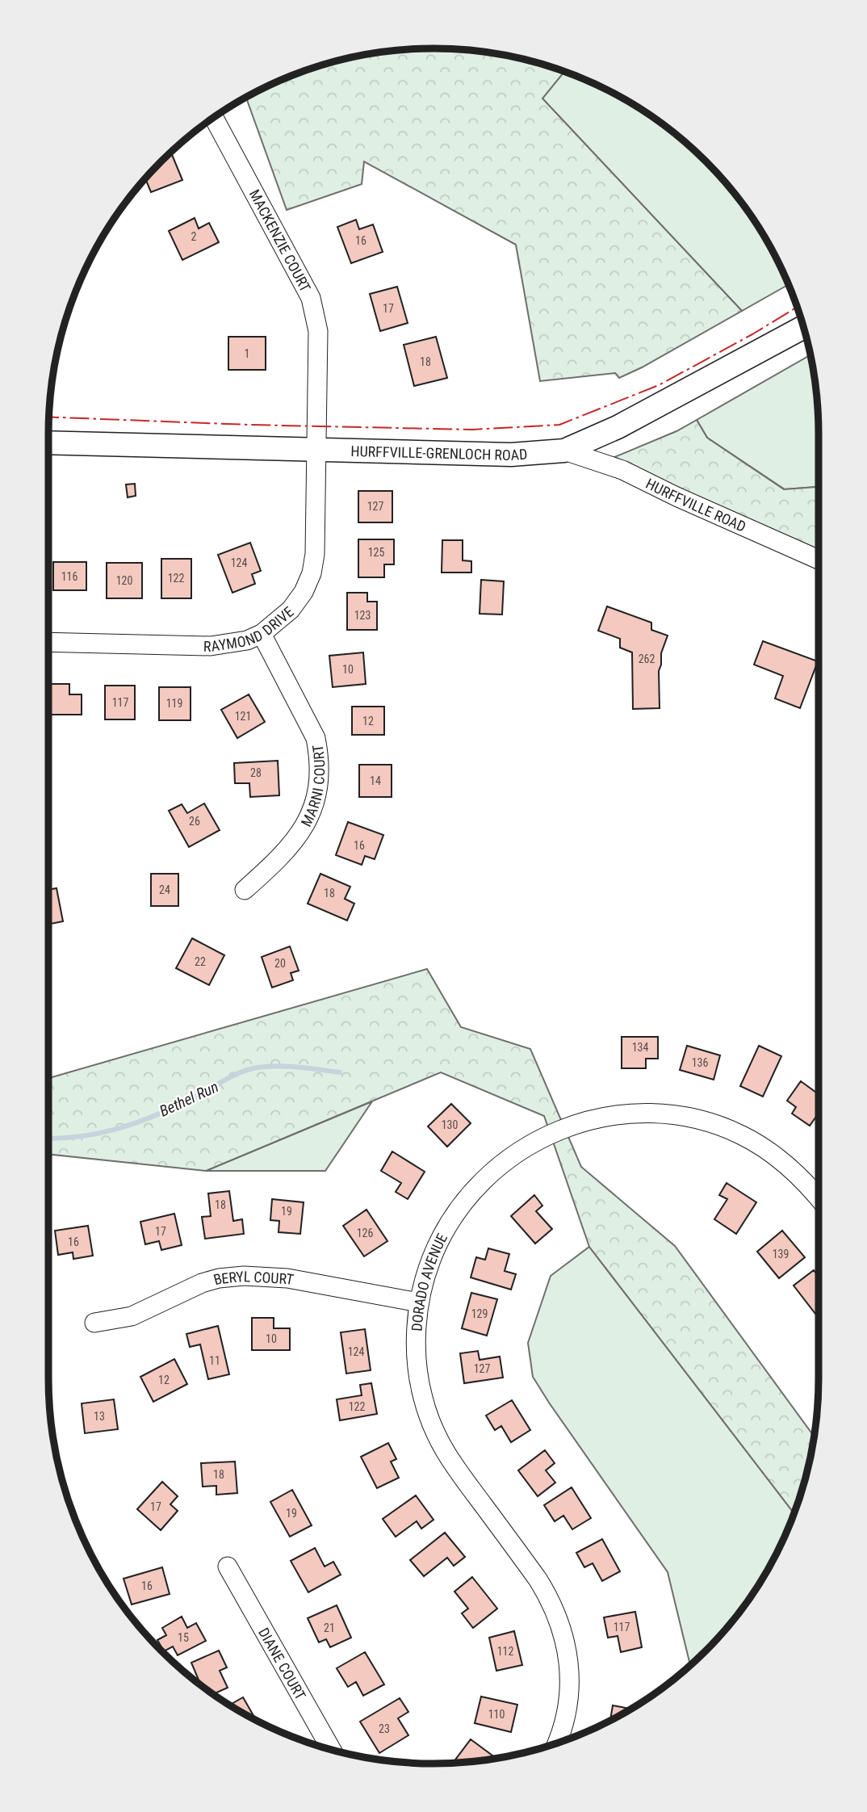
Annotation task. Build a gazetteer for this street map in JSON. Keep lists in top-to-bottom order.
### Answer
{
  "streets": {
    "main road": ["HURFFVILLE-GRENLOCH ROAD"],
    "street": [
      "MACKENZIE COURT",
      "HURFFVILLE ROAD",
      "RAYMOND DRIVE",
      "MARNI COURT",
      "BERYL COURT",
      "DORADO AVENUE",
      "DIANE COURT"
    ]
  },
  "crossings": [
    ["MACKENZIE COURT", "HURFFVILLE-GRENLOCH ROAD"],
    ["MACKENZIE COURT", "RAYMOND DRIVE"],
    ["HURFFVILLE-GRENLOCH ROAD", "HURFFVILLE ROAD"],
    ["HURFFVILLE-GRENLOCH ROAD", "RAYMOND DRIVE"],
    ["RAYMOND DRIVE", "MARNI COURT"],
    ["BERYL COURT", "DORADO AVENUE"]
  ],
  "water": ["Bethel Run"],
  "house_numbers": [
    "2",
    "16",
    "17",
    "1",
    "18",
    "127",
    "125",
    "124",
    "116",
    "122",
    "120",
    "123",
    "262",
    "10",
    "117",
    "119",
    "121",
    "12",
    "28",
    "14",
    "26",
    "16",
    "24",
    "18",
    "22",
    "20",
    "134",
    "136",
    "130",
    "18",
    "19",
    "17",
    "126",
    "16",
    "139",
    "129",
    "10",
    "124",
    "11",
    "127",
    "12",
    "122",
    "13",
    "18",
    "17",
    "19",
    "16",
    "117",
    "21",
    "15",
    "112",
    "110",
    "23"
  ]
}
